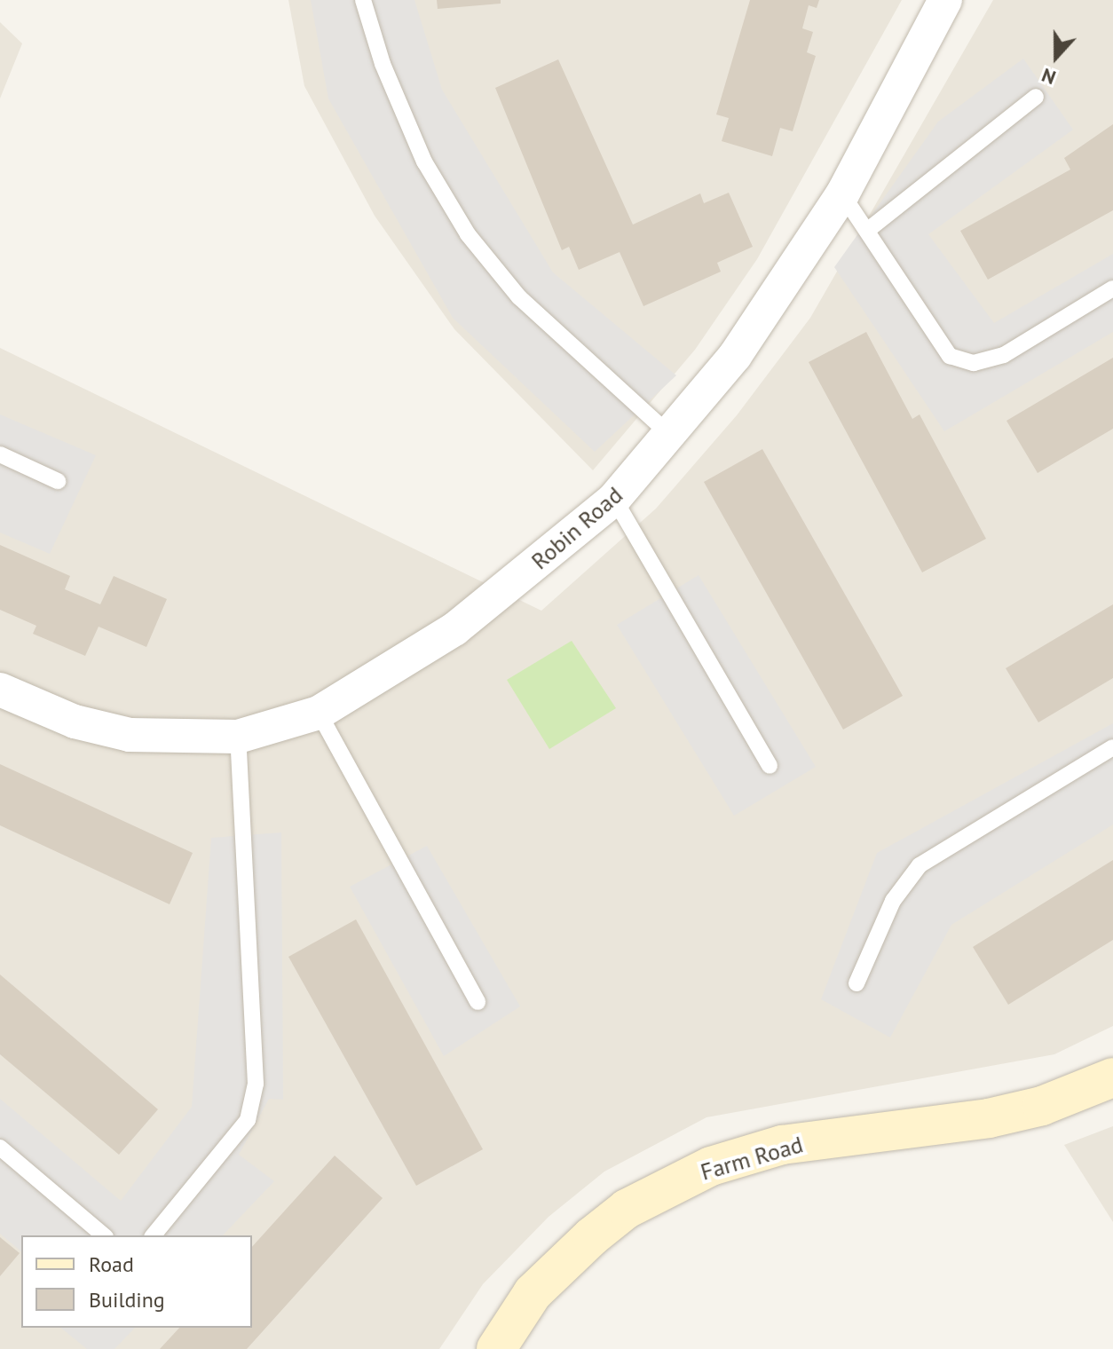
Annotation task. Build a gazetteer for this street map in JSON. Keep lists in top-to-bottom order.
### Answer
{
  "streets": {
    "street": ["Robin Road", "Farm Road"]
  },
  "legend": ["Road", "Building"],
  "north": "bottom"
}
